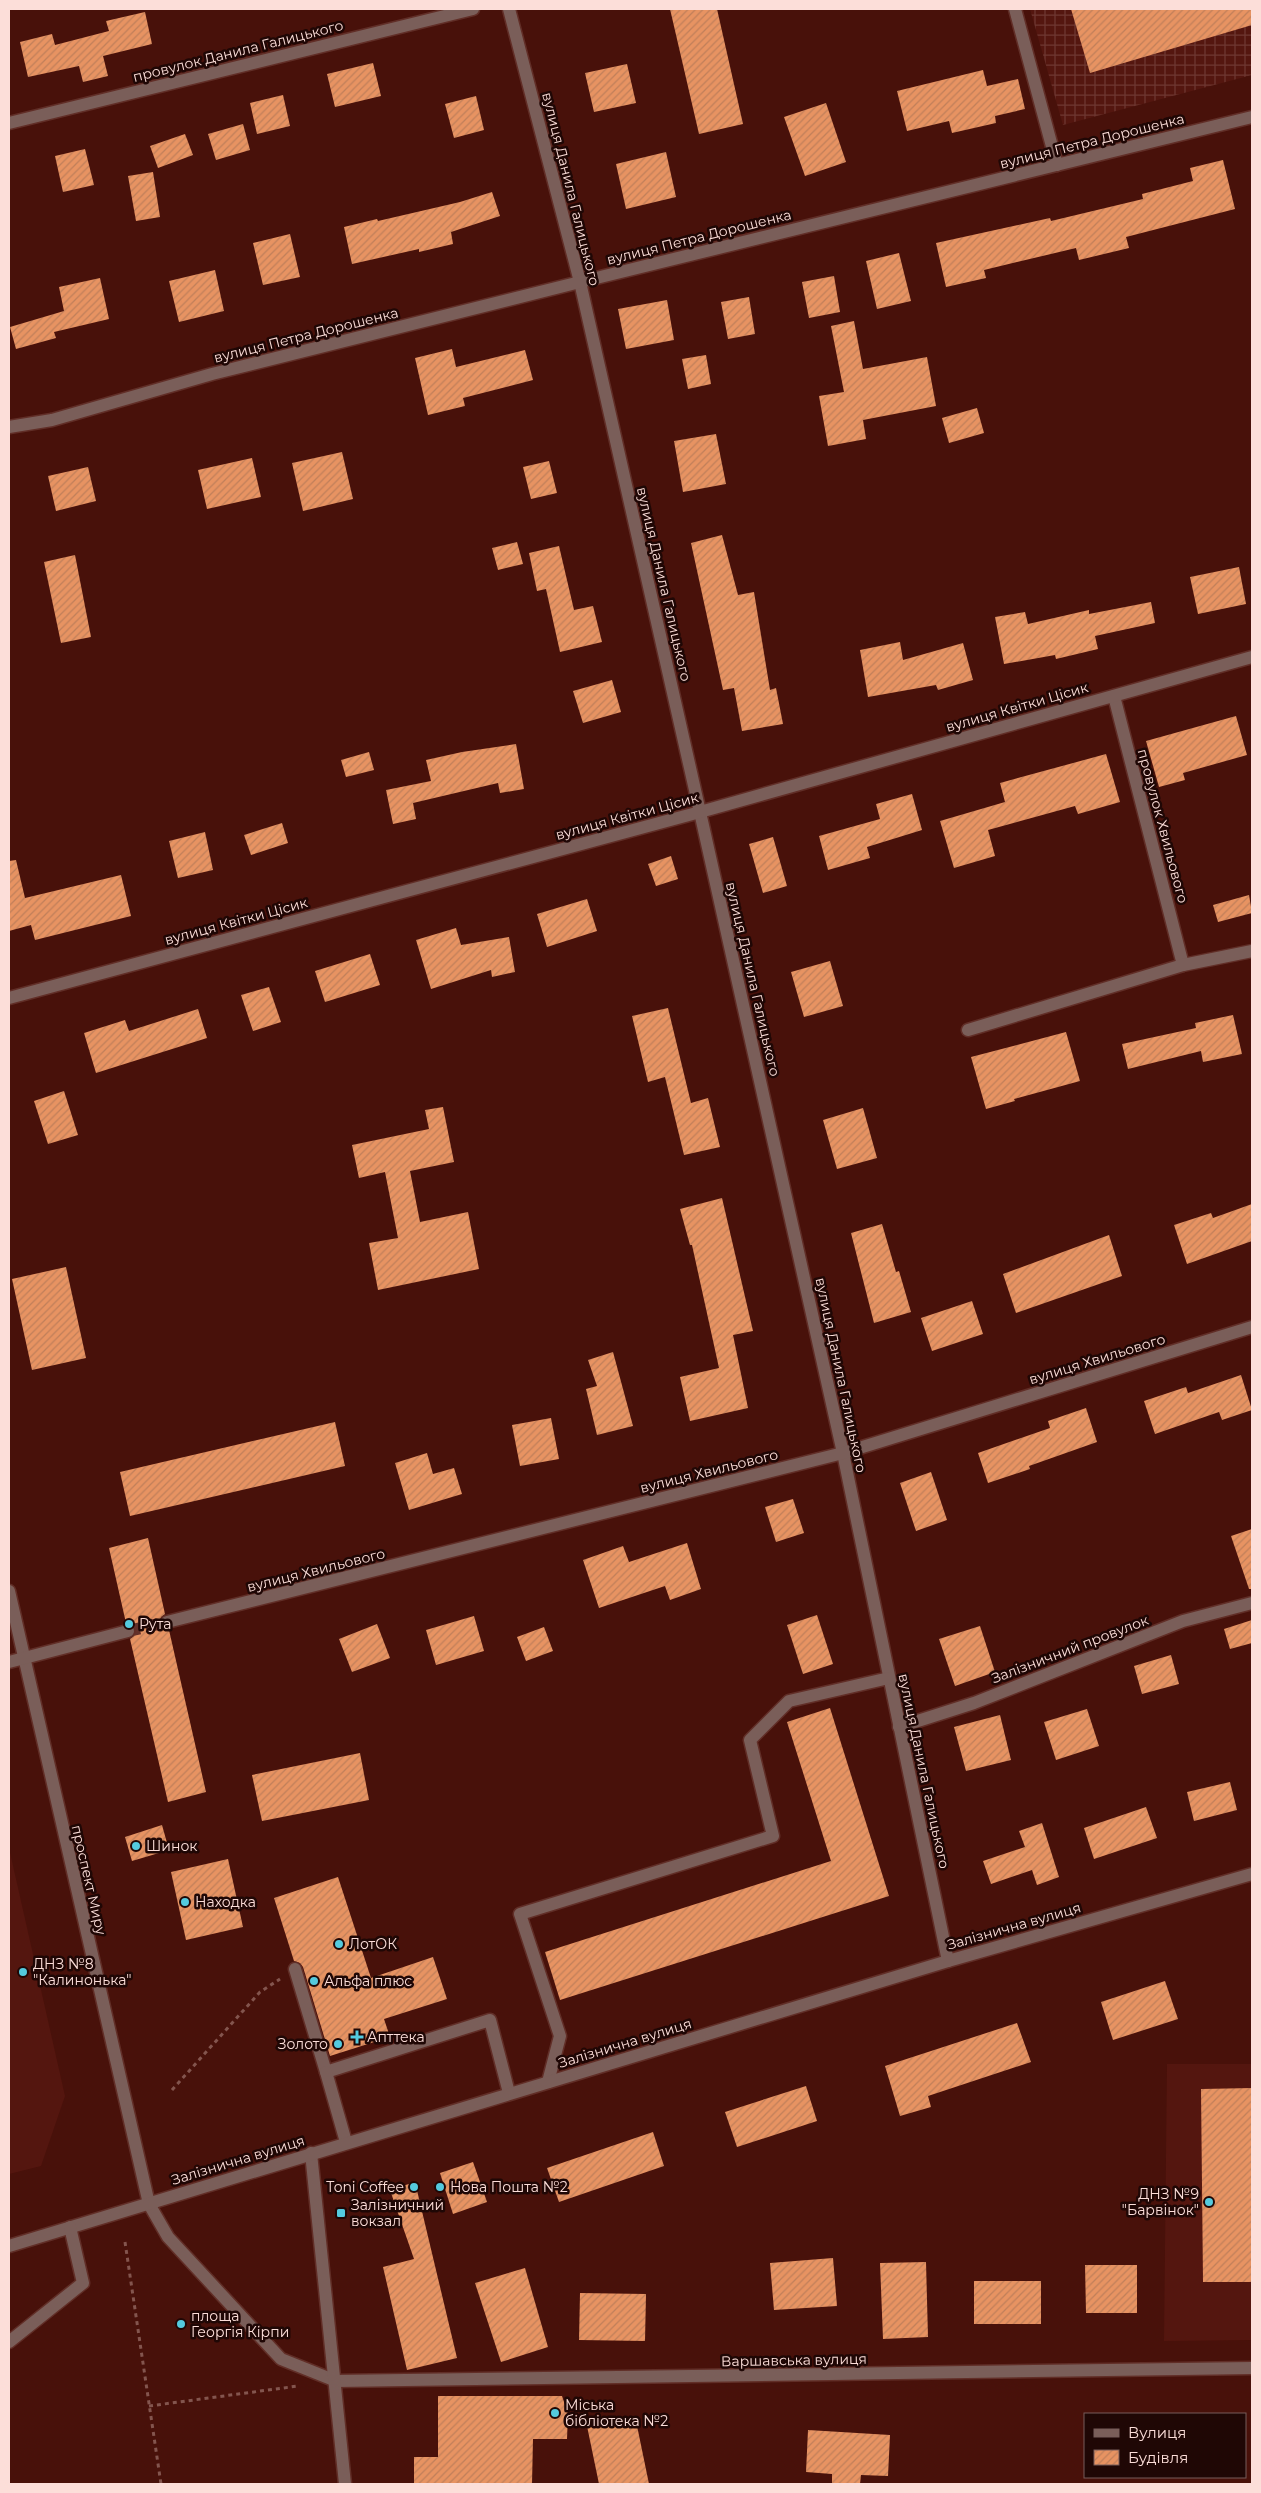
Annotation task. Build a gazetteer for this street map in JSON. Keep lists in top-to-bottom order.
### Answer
{
  "streets": {
    "street": [
      "провулок Данила Галицького",
      "вулиця Петра Дорошенка",
      "вулиця Данила Галицького",
      "вулиця Квітки Цісик",
      "провулок Хвильового",
      "вулиця Хвильового",
      "Залізничний провулок",
      "проспект Миру",
      "Залізнична вулиця",
      "Варшавська вулиця"
    ]
  },
  "crossings": [
    ["вулиця Петра Дорошенка", "вулиця Данила Галицького"],
    ["вулиця Данила Галицького", "вулиця Квітки Цісик"],
    ["вулиця Данила Галицького", "вулиця Хвильового"],
    ["вулиця Данила Галицького", "Залізничний провулок"],
    ["вулиця Данила Галицького", "Залізнична вулиця"],
    ["вулиця Квітки Цісик", "провулок Хвильового"],
    ["проспект Миру", "Залізнична вулиця"],
    ["проспект Миру", "Варшавська вулиця"]
  ],
  "places": {
    "other": [
      "Рута",
      "Шинок",
      "Находка",
      "ЛотОК",
      "ДНЗ №8 \"Калинонька\"",
      "Альфа плюс",
      "Золото",
      "Toni Coffee",
      "Нова Пошта №2",
      "ДНЗ №9 \"Барвінок\"",
      "площа Георгія Кірпи",
      "Міська бібліотека №2"
    ],
    "health": ["Апттека"],
    "transit": ["Залізничний вокзал"]
  },
  "legend": ["Вулиця", "Будівля"]
}
